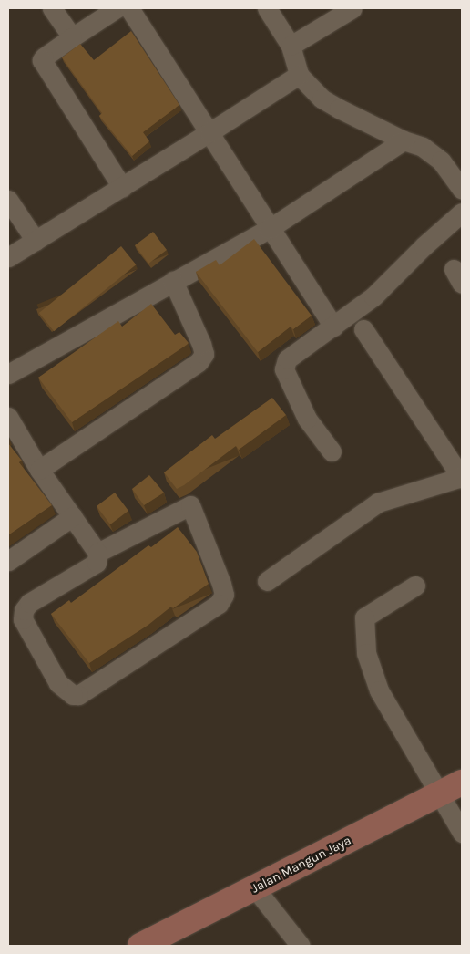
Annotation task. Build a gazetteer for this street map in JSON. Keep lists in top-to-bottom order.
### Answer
{
  "streets": {
    "street": ["Jalan Mangun Jaya"]
  }
}
